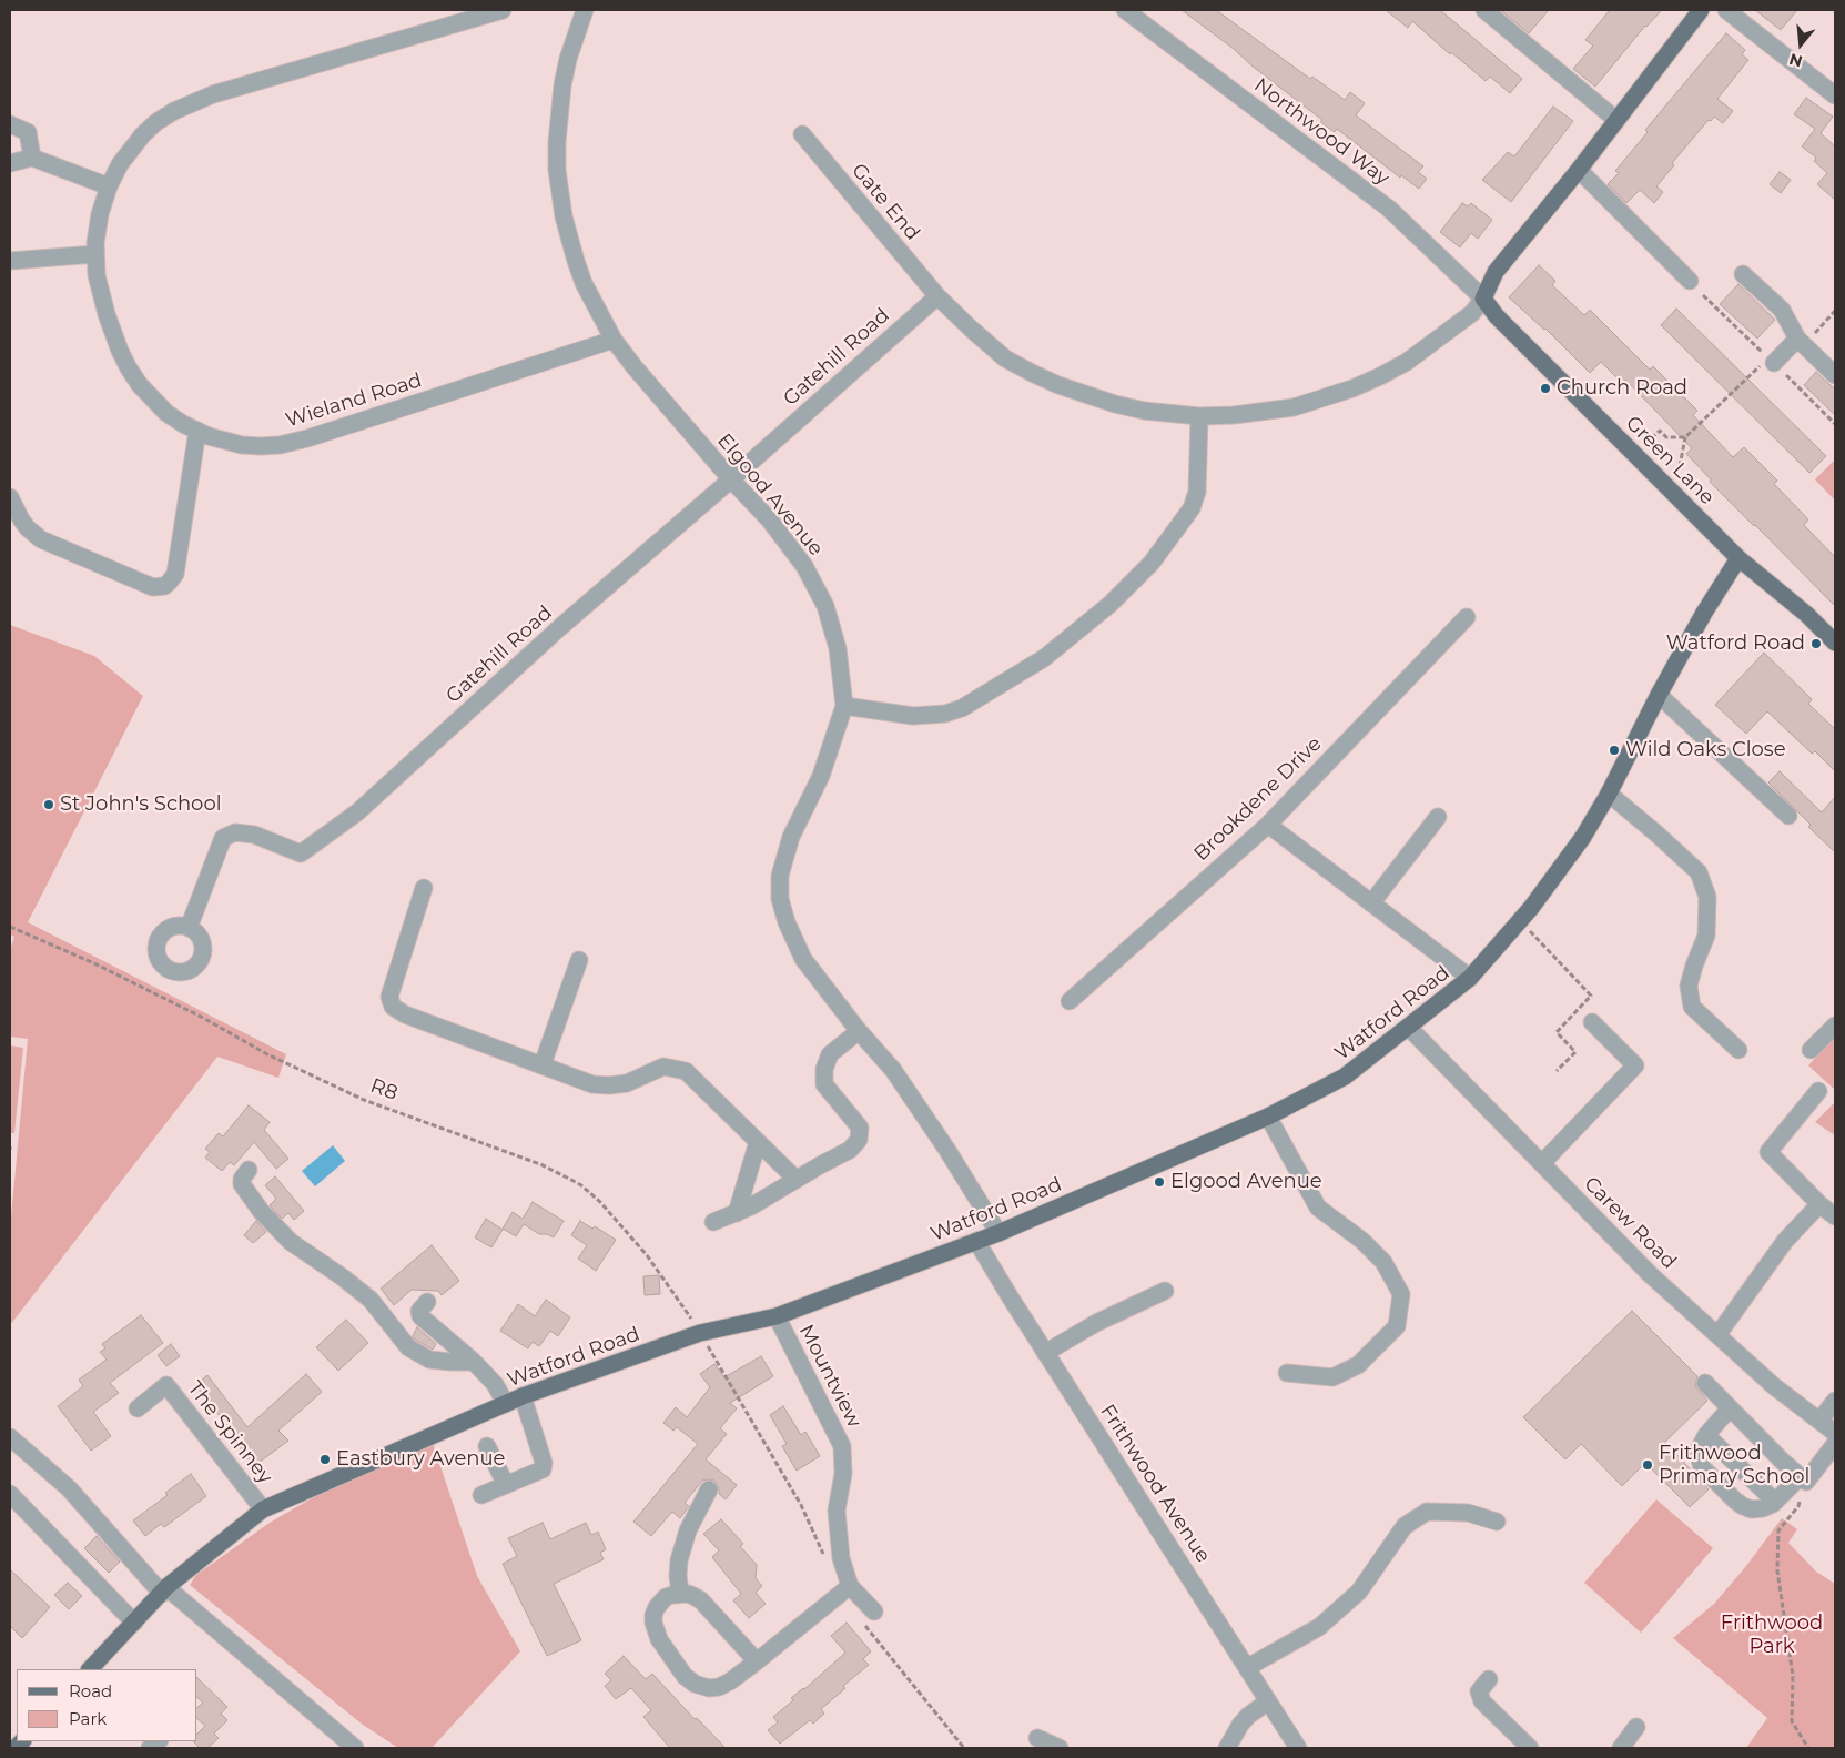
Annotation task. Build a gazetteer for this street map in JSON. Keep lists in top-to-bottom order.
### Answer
{
  "streets": {
    "main road": ["Green Lane", "Watford Road"],
    "street": [
      "Northwood Way",
      "Gate End",
      "Gatehill Road",
      "Wieland Road",
      "Elgood Avenue",
      "Brookdene Drive",
      "Carew Road",
      "Mountview",
      "The Spinney",
      "Frithwood Avenue"
    ],
    "path": ["R8"]
  },
  "crossings": [
    ["Northwood Way", "Green Lane"],
    ["Gate End", "Gatehill Road"],
    ["Gatehill Road", "Elgood Avenue"],
    ["Wieland Road", "Elgood Avenue"],
    ["Green Lane", "Watford Road"],
    ["Elgood Avenue", "Watford Road"],
    ["Watford Road", "R8"],
    ["Watford Road", "Carew Road"],
    ["Watford Road", "Mountview"],
    ["Watford Road", "The Spinney"],
    ["Watford Road", "Frithwood Avenue"]
  ],
  "parks": ["Frithwood Park"],
  "places": [
    "Church Road",
    "Watford Road",
    "Wild Oaks Close",
    "St John's School",
    "Elgood Avenue",
    "Eastbury Avenue",
    "Frithwood Primary School"
  ],
  "legend": ["Road", "Park"],
  "north": "bottom"
}
